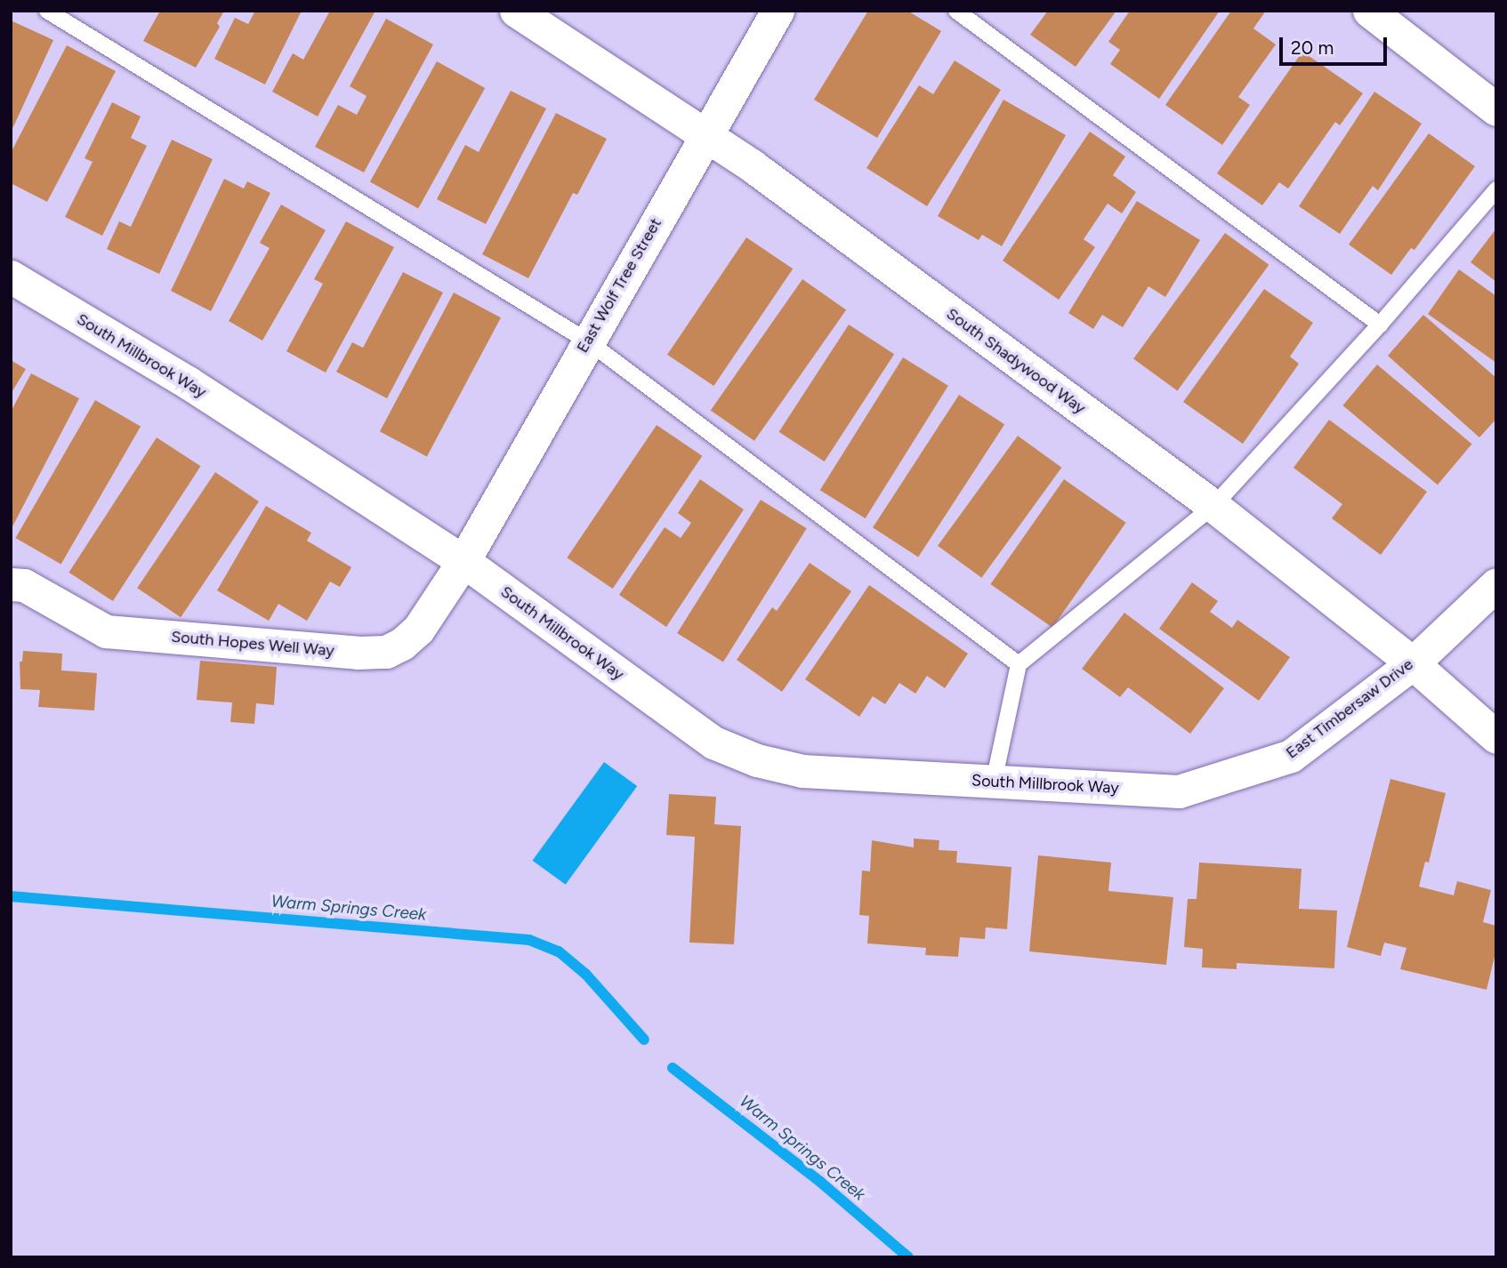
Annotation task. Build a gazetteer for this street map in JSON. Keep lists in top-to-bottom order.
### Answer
{
  "streets": {
    "street": [
      "East Wolf Tree Street",
      "South Millbrook Way",
      "South Shadywood Way",
      "South Hopes Well Way",
      "East Timbersaw Drive"
    ]
  },
  "crossings": [
    ["East Wolf Tree Street", "South Millbrook Way"],
    ["East Wolf Tree Street", "South Shadywood Way"],
    ["East Wolf Tree Street", "South Hopes Well Way"],
    ["South Millbrook Way", "South Hopes Well Way"],
    ["South Millbrook Way", "East Timbersaw Drive"],
    ["South Shadywood Way", "East Timbersaw Drive"]
  ],
  "water": ["Warm Springs Creek"],
  "scale_bar": "20 m"
}
